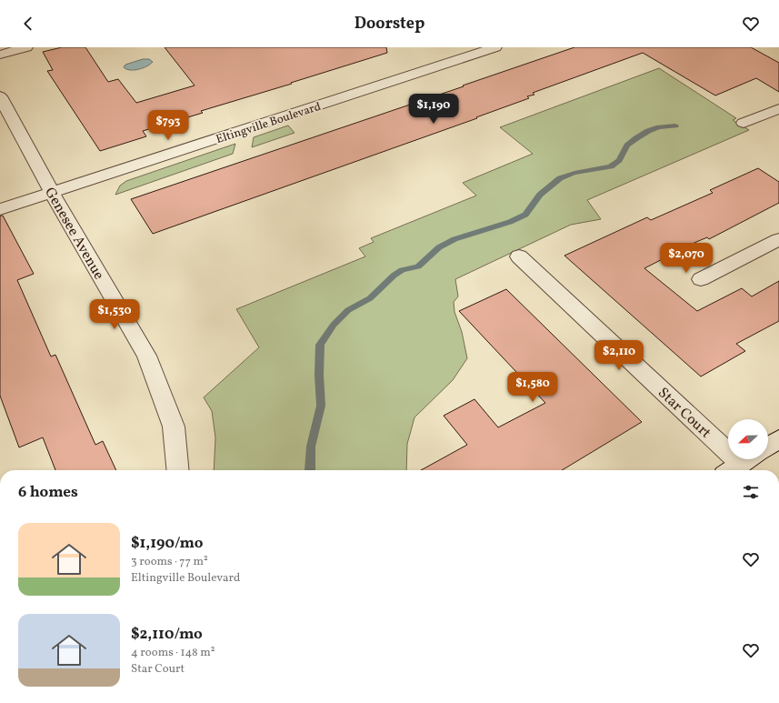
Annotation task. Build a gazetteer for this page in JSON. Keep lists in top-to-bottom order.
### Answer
{
  "streets": {
    "street": ["Eltingville Boulevard", "Genesee Avenue", "Star Court"]
  },
  "crossings": [
    ["Eltingville Boulevard", "Genesee Avenue"]
  ],
  "north": "left",
  "page": {
    "header": "Doorstep",
    "price": [
      "$1,190",
      "$793",
      "$2,070",
      "$1,530",
      "$2,110",
      "$1,580"
    ],
    "heading": "6 homes",
    "list": [
      {
        "name": "$1,190/mo",
        "note": "3 rooms · 77 m² · Eltingville Boulevard"
      },
      {
        "name": "$2,110/mo",
        "note": "4 rooms · 148 m² · Star Court"
      }
    ]
  }
}
